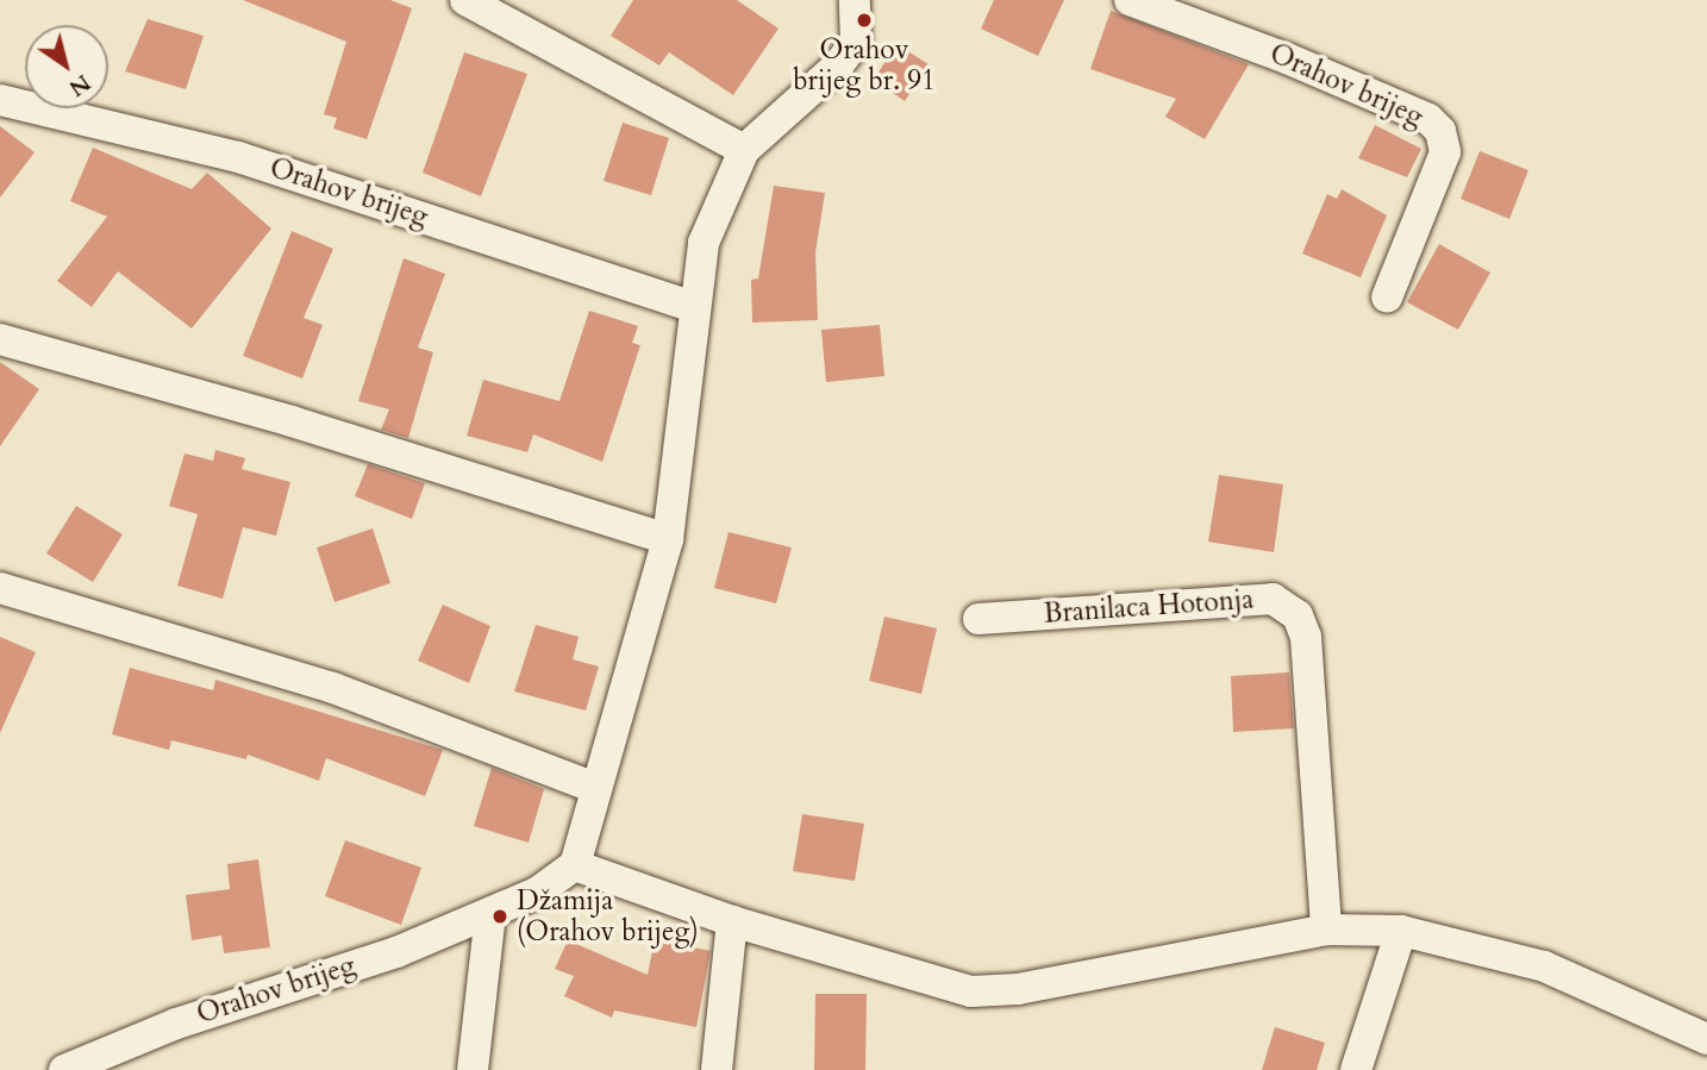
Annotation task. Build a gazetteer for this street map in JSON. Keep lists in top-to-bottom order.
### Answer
{
  "streets": {
    "street": ["Orahov brijeg", "Branilaca Hotonja"]
  },
  "places": ["Orahov brijeg br. 91", "Džamija (Orahov brijeg)"],
  "north": "bottom right"
}
